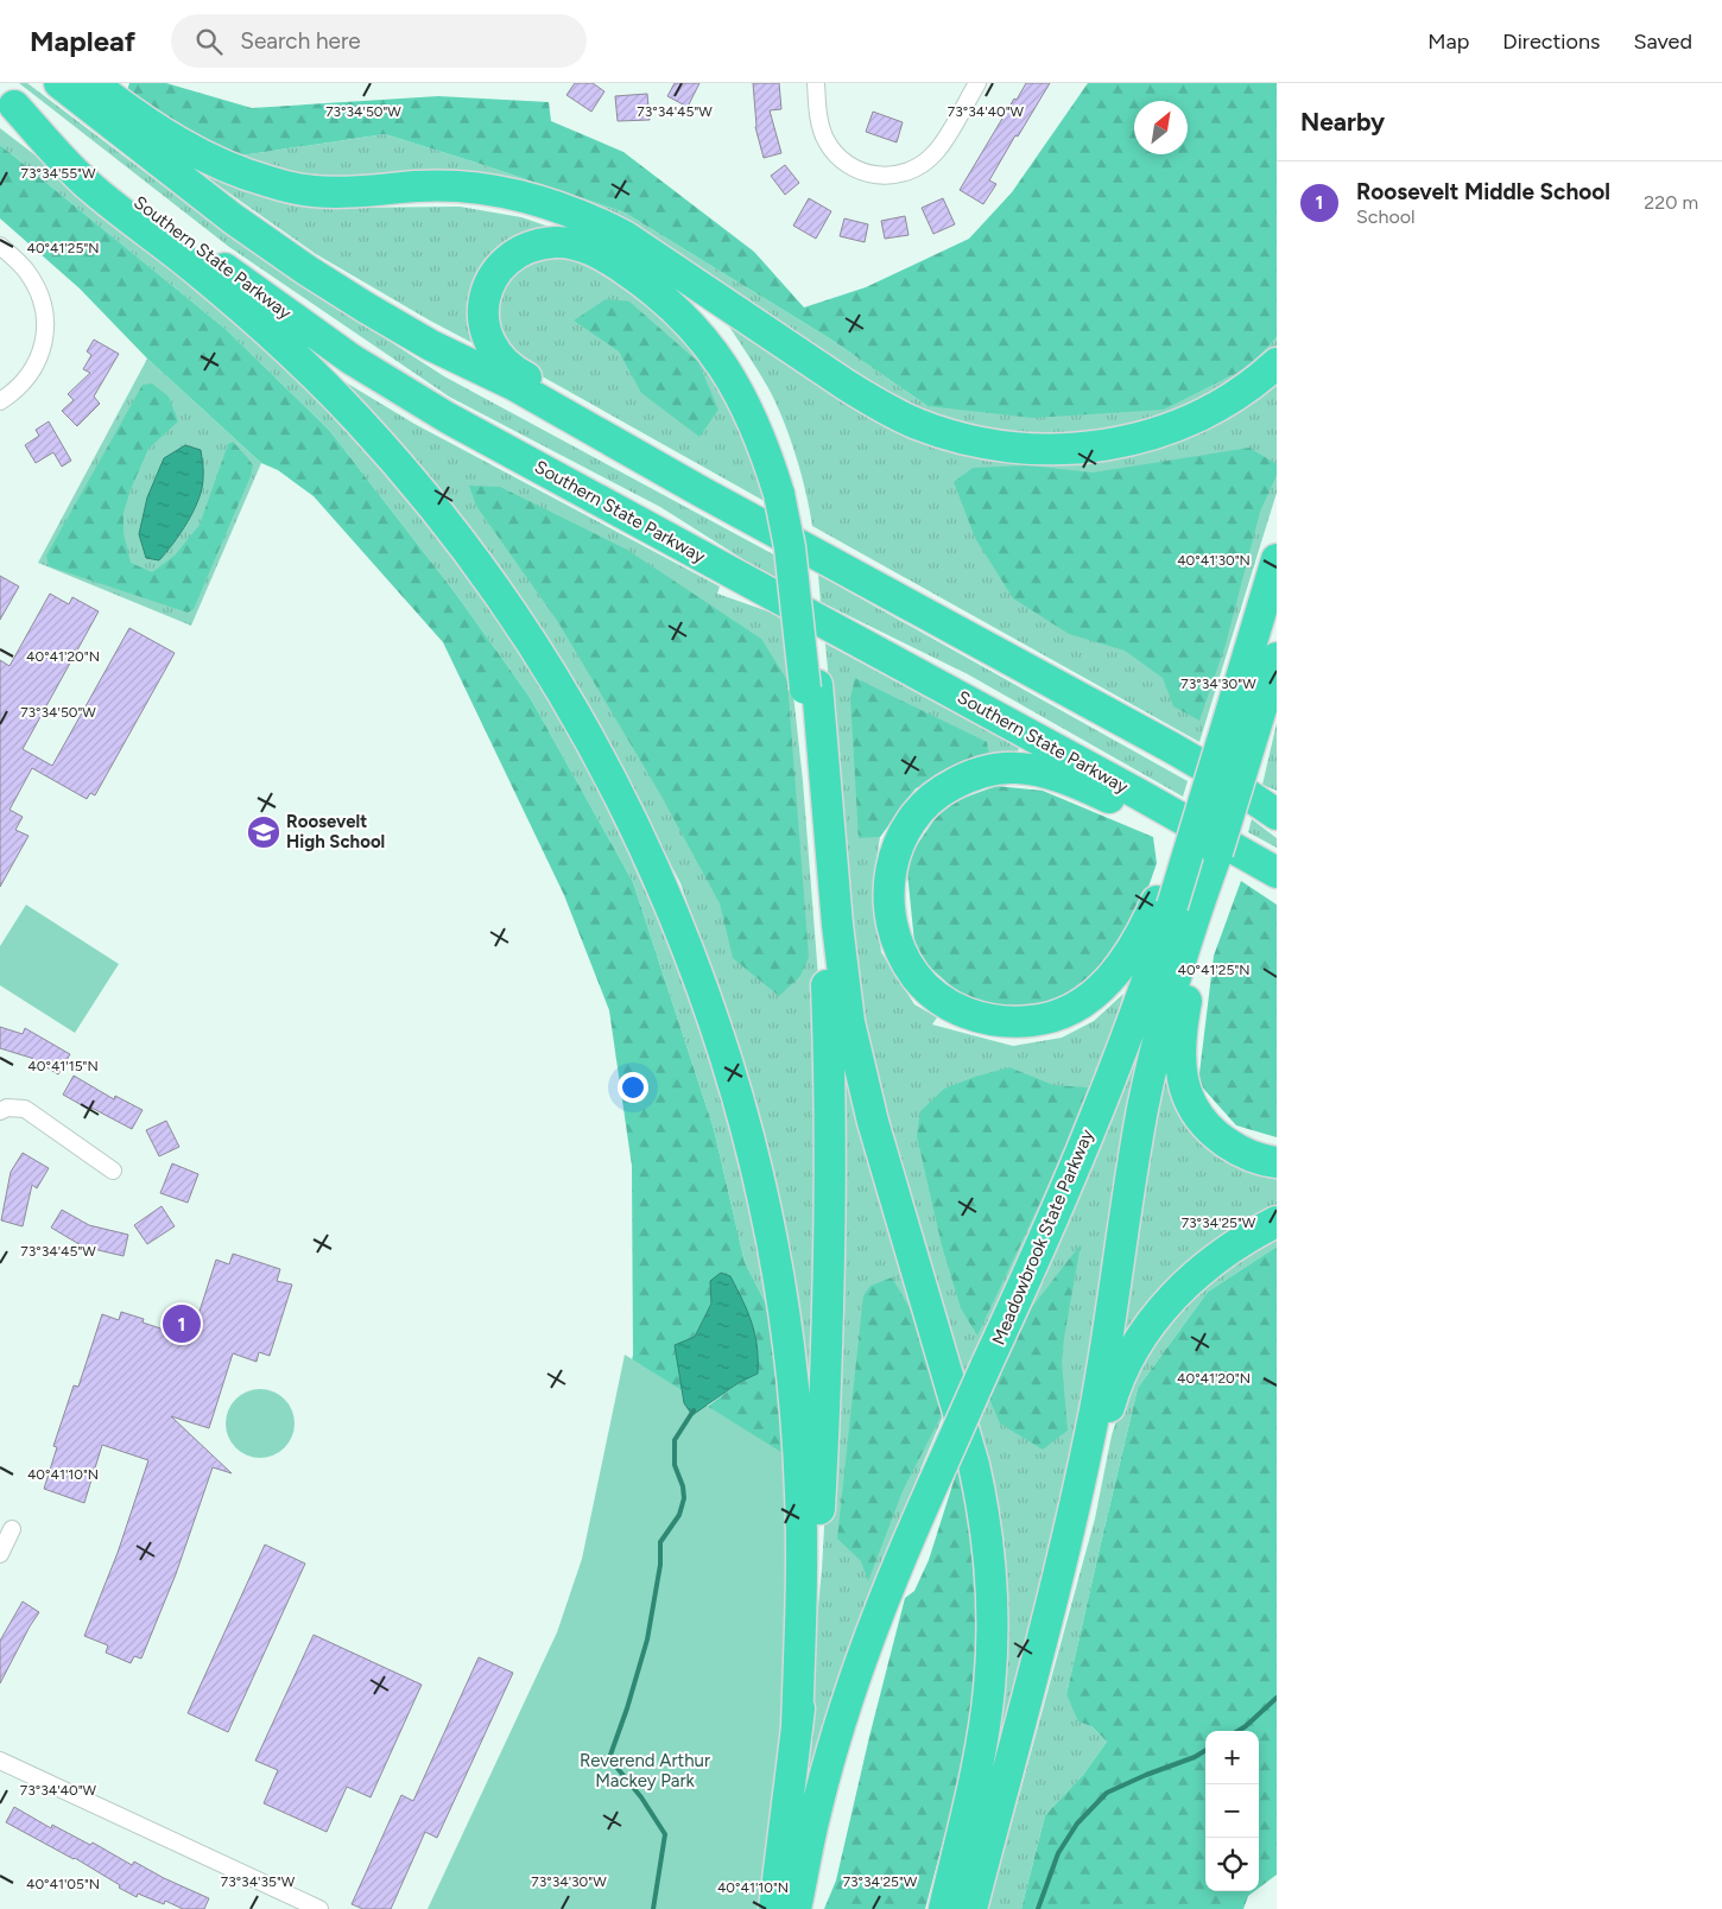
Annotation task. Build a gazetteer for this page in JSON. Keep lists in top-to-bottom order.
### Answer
{
  "streets": {
    "highway": ["Southern State Parkway", "Meadowbrook State Parkway"]
  },
  "parks": ["Reverend Arthur Mackey Park"],
  "places": {
    "school or university": ["Roosevelt High School"]
  },
  "north": "top right",
  "page": {
    "header": "Mapleaf",
    "search": "Search here",
    "nav": ["Map", "Directions", "Saved"],
    "heading": "Nearby",
    "list": [
      {
        "mark": "1",
        "name": "Roosevelt Middle School",
        "note": "School",
        "value": "220 m"
      }
    ],
    "pins": "1",
    "map_buttons": ["+", "−"]
  },
  "coordinates": [
    "73°34'50\"W",
    "73°34'45\"W",
    "73°34'40\"W",
    "73°34'55\"W",
    "40°41'25\"N",
    "40°41'30\"N",
    "40°41'20\"N",
    "73°34'30\"W",
    "40°41'15\"N",
    "73°34'25\"W",
    "40°41'10\"N",
    "73°34'35\"W",
    "40°41'05\"N"
  ]
}
